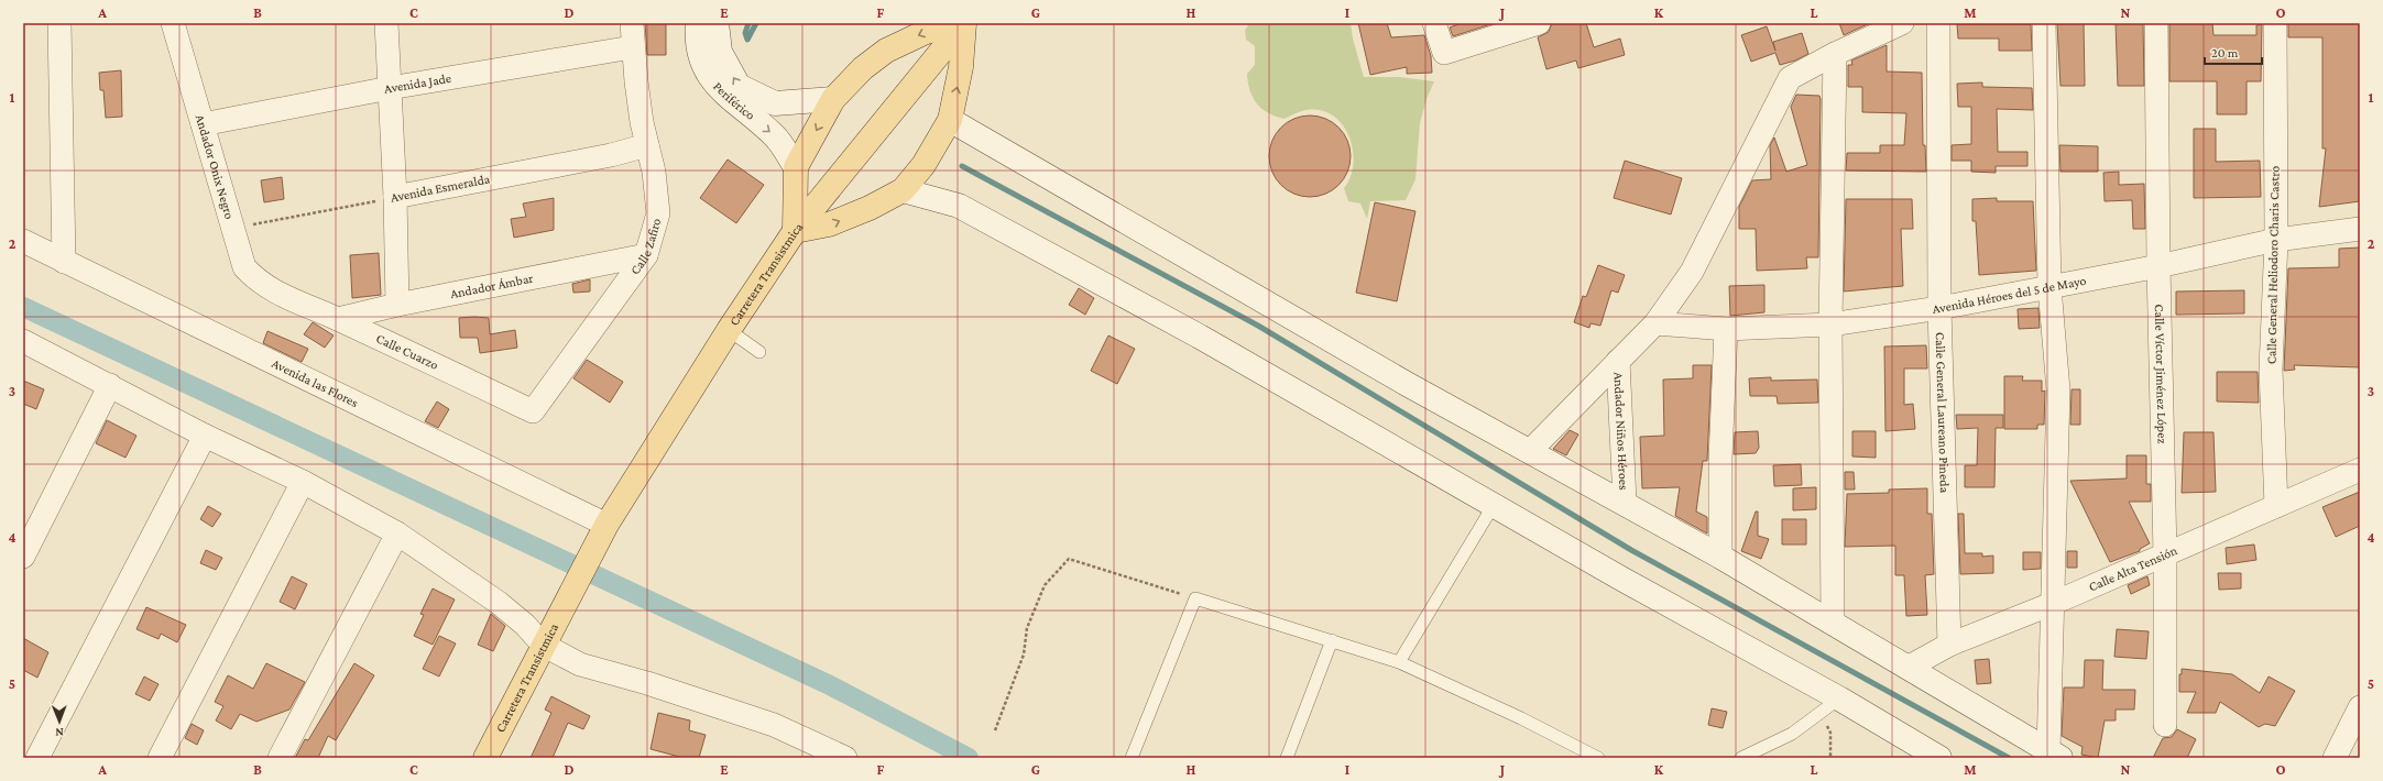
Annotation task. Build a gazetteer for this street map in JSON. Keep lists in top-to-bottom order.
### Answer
{
  "streets": {
    "main road": ["Carretera Transistmica"],
    "street": [
      "Avenida Jade",
      "Periférico",
      "Andador Onix Negro",
      "Avenida Esmeralda",
      "Calle Zafiro",
      "Calle General Heliodoro Charis Castro",
      "Andador Ámbar",
      "Avenida Héroes del 5 de Mayo",
      "Calle Cuarzo",
      "Calle Víctor Jiménez López",
      "Avenida las Flores",
      "Calle General Laureano Pineda",
      "Andador Niños Héroes",
      "Calle Alta Tensión"
    ]
  },
  "crossings": [
    ["Avenida Jade", "Andador Onix Negro"],
    ["Avenida Jade", "Calle Zafiro"],
    ["Andador Onix Negro", "Avenida Esmeralda"],
    ["Andador Onix Negro", "Calle Cuarzo"],
    ["Avenida Esmeralda", "Calle Zafiro"],
    ["Calle Zafiro", "Andador Ámbar"],
    ["Calle Zafiro", "Calle Cuarzo"],
    ["Calle General Heliodoro Charis Castro", "Avenida Héroes del 5 de Mayo"],
    ["Calle General Heliodoro Charis Castro", "Calle Alta Tensión"],
    ["Carretera Transistmica", "Avenida las Flores"],
    ["Andador Ámbar", "Calle Cuarzo"],
    ["Avenida Héroes del 5 de Mayo", "Calle Víctor Jiménez López"],
    ["Avenida Héroes del 5 de Mayo", "Calle General Laureano Pineda"],
    ["Calle Víctor Jiménez López", "Calle Alta Tensión"],
    ["Calle General Laureano Pineda", "Calle Alta Tensión"]
  ],
  "scale_bar": "20 m",
  "north": "bottom",
  "grid": {
    "columns": [
      "A",
      "B",
      "C",
      "D",
      "E",
      "F",
      "G",
      "H",
      "I",
      "J",
      "K",
      "L",
      "M",
      "N",
      "O"
    ],
    "rows": [
      "1",
      "2",
      "3",
      "4",
      "5"
    ]
  }
}
